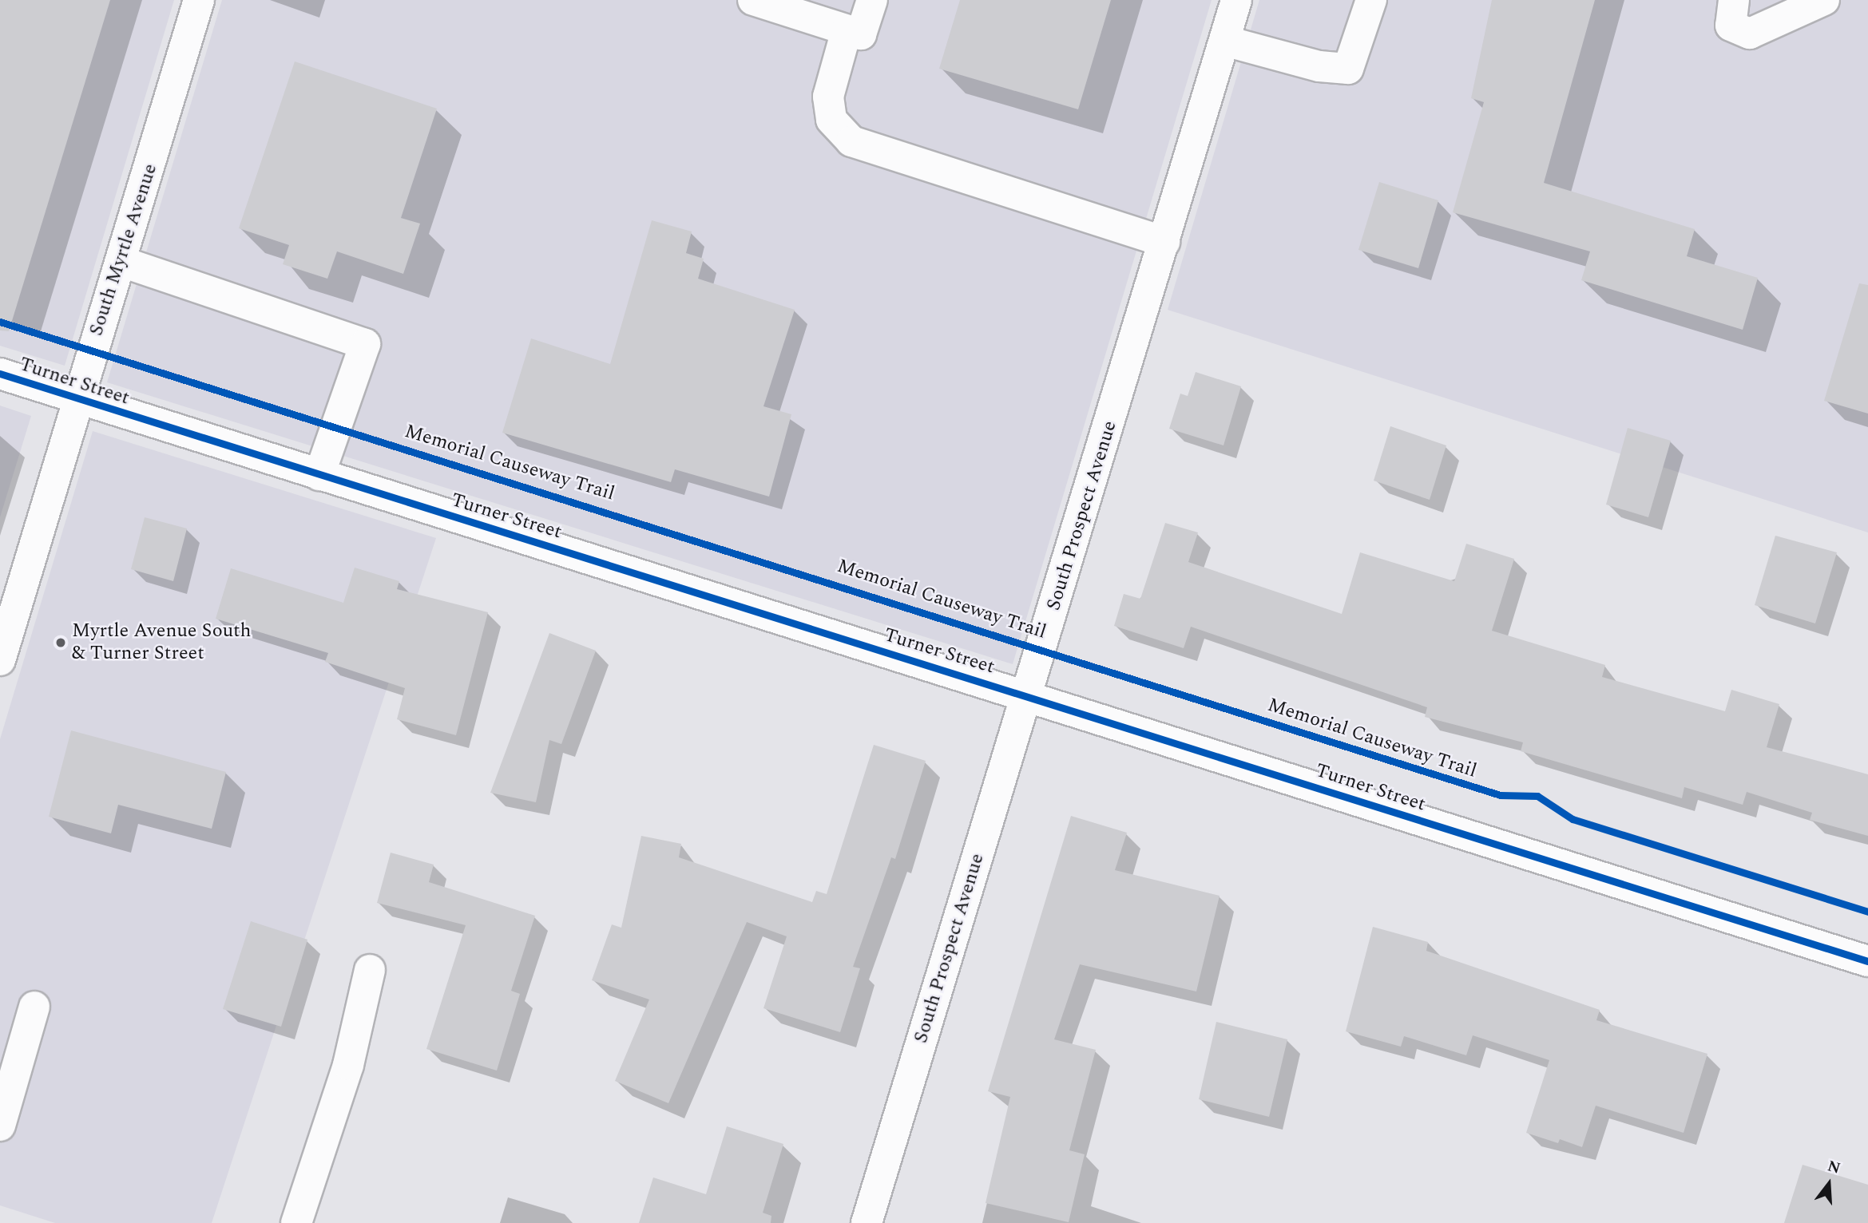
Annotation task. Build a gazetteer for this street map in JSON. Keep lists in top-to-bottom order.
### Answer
{
  "streets": {
    "street": ["South Myrtle Avenue", "Turner Street", "South Prospect Avenue"],
    "cycle path": ["Memorial Causeway Trail"]
  },
  "crossings": [
    ["South Myrtle Avenue", "Turner Street"],
    ["Turner Street", "South Prospect Avenue"]
  ],
  "places": ["Myrtle Avenue South & Turner Street"],
  "north": "top"
}
